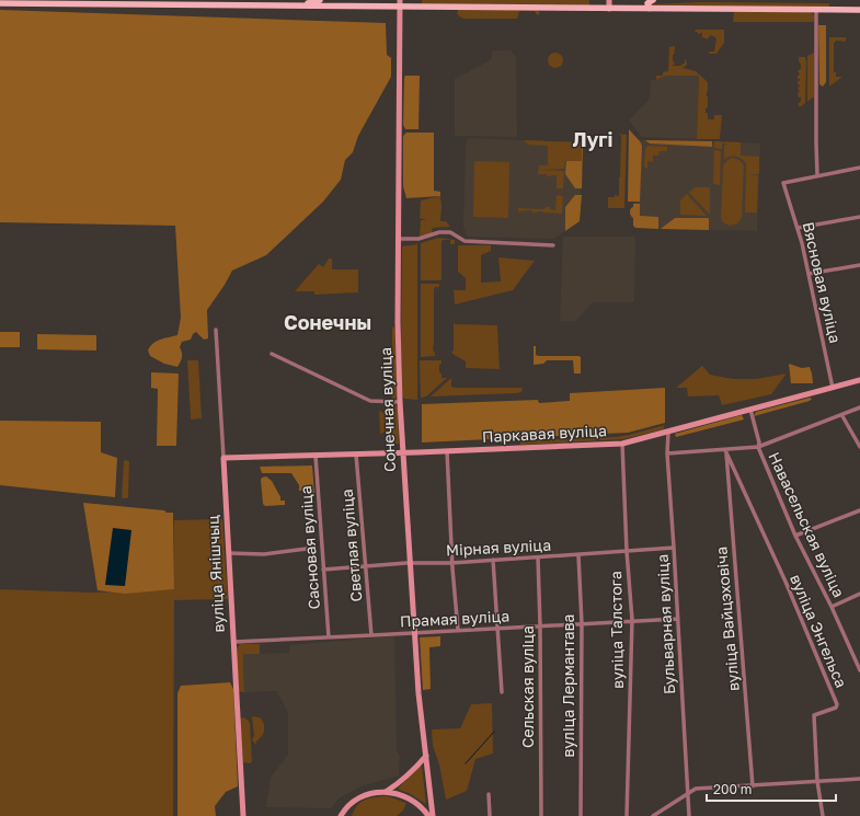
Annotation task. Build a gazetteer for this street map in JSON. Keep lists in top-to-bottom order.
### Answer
{
  "streets": {
    "street": [
      "Вясновая вуліца",
      "Сонечная вуліца",
      "Паркавая вуліца",
      "Навасельская вуліца",
      "Светлая вуліца",
      "Сасновая вуліца",
      "Мірная вуліца",
      "вуліца Янішчыц",
      "Прамая вуліца",
      "вуліца Вайцэховіча",
      "Бульварная вуліца",
      "вуліца Талстога",
      "вуліца Энгельса",
      "вуліца Лермантава",
      "Сельская вуліца"
    ]
  },
  "crossings": [
    ["Вясновая вуліца", "Паркавая вуліца"],
    ["Сонечная вуліца", "Паркавая вуліца"],
    ["Сонечная вуліца", "Мірная вуліца"],
    ["Сонечная вуліца", "Прамая вуліца"],
    ["Паркавая вуліца", "Навасельская вуліца"],
    ["Паркавая вуліца", "Светлая вуліца"],
    ["Паркавая вуліца", "Сасновая вуліца"],
    ["Паркавая вуліца", "вуліца Янішчыц"],
    ["Паркавая вуліца", "Бульварная вуліца"],
    ["Паркавая вуліца", "вуліца Талстога"],
    ["Светлая вуліца", "Мірная вуліца"],
    ["Светлая вуліца", "Прамая вуліца"],
    ["Сасновая вуліца", "Мірная вуліца"],
    ["Сасновая вуліца", "Прамая вуліца"],
    ["Мірная вуліца", "Бульварная вуліца"],
    ["Мірная вуліца", "вуліца Талстога"],
    ["Мірная вуліца", "вуліца Лермантава"],
    ["Мірная вуліца", "Сельская вуліца"],
    ["вуліца Янішчыц", "Прамая вуліца"],
    ["Прамая вуліца", "Бульварная вуліца"],
    ["Прамая вуліца", "вуліца Талстога"],
    ["Прамая вуліца", "вуліца Лермантава"],
    ["Прамая вуліца", "Сельская вуліца"],
    ["вуліца Вайцэховіча", "вуліца Энгельса"]
  ],
  "districts": ["Лугі", "Сонечны"],
  "scale_bar": "200 m"
}
